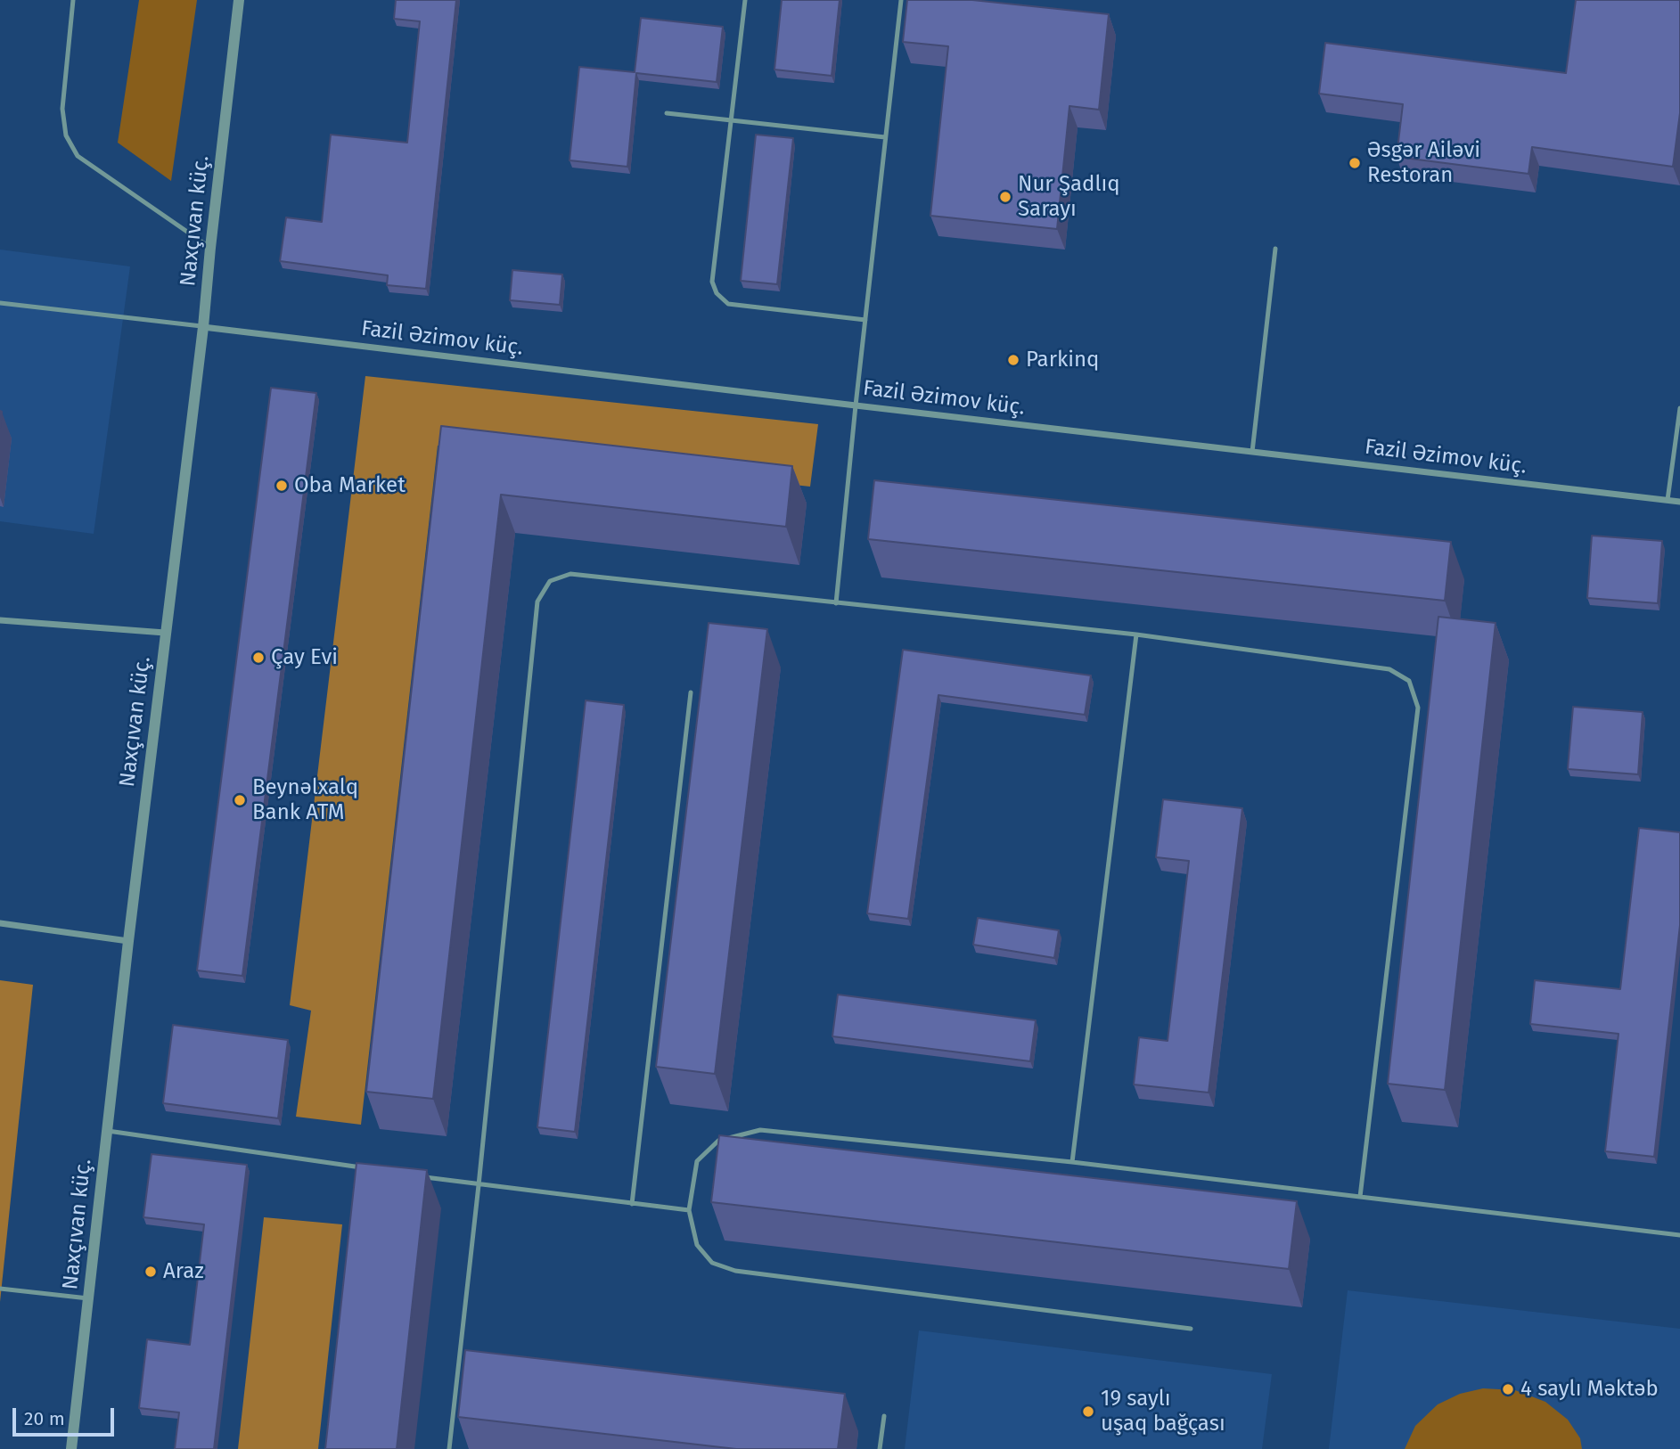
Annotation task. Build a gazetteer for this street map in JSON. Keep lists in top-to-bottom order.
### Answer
{
  "streets": {
    "street": ["Naxçıvan küç.", "Fazil Əzimov küç."]
  },
  "crossings": [
    ["Naxçıvan küç.", "Fazil Əzimov küç."]
  ],
  "places": [
    "Əsgər Ailəvi Restoran",
    "Nur Şadlıq Sarayı",
    "Parkinq",
    "Oba Market",
    "Çay Evi",
    "Beynəlxalq Bank ATM",
    "Araz",
    "4 saylı Məktəb",
    "19 saylı uşaq bağçası"
  ],
  "scale_bar": "20 m"
}
